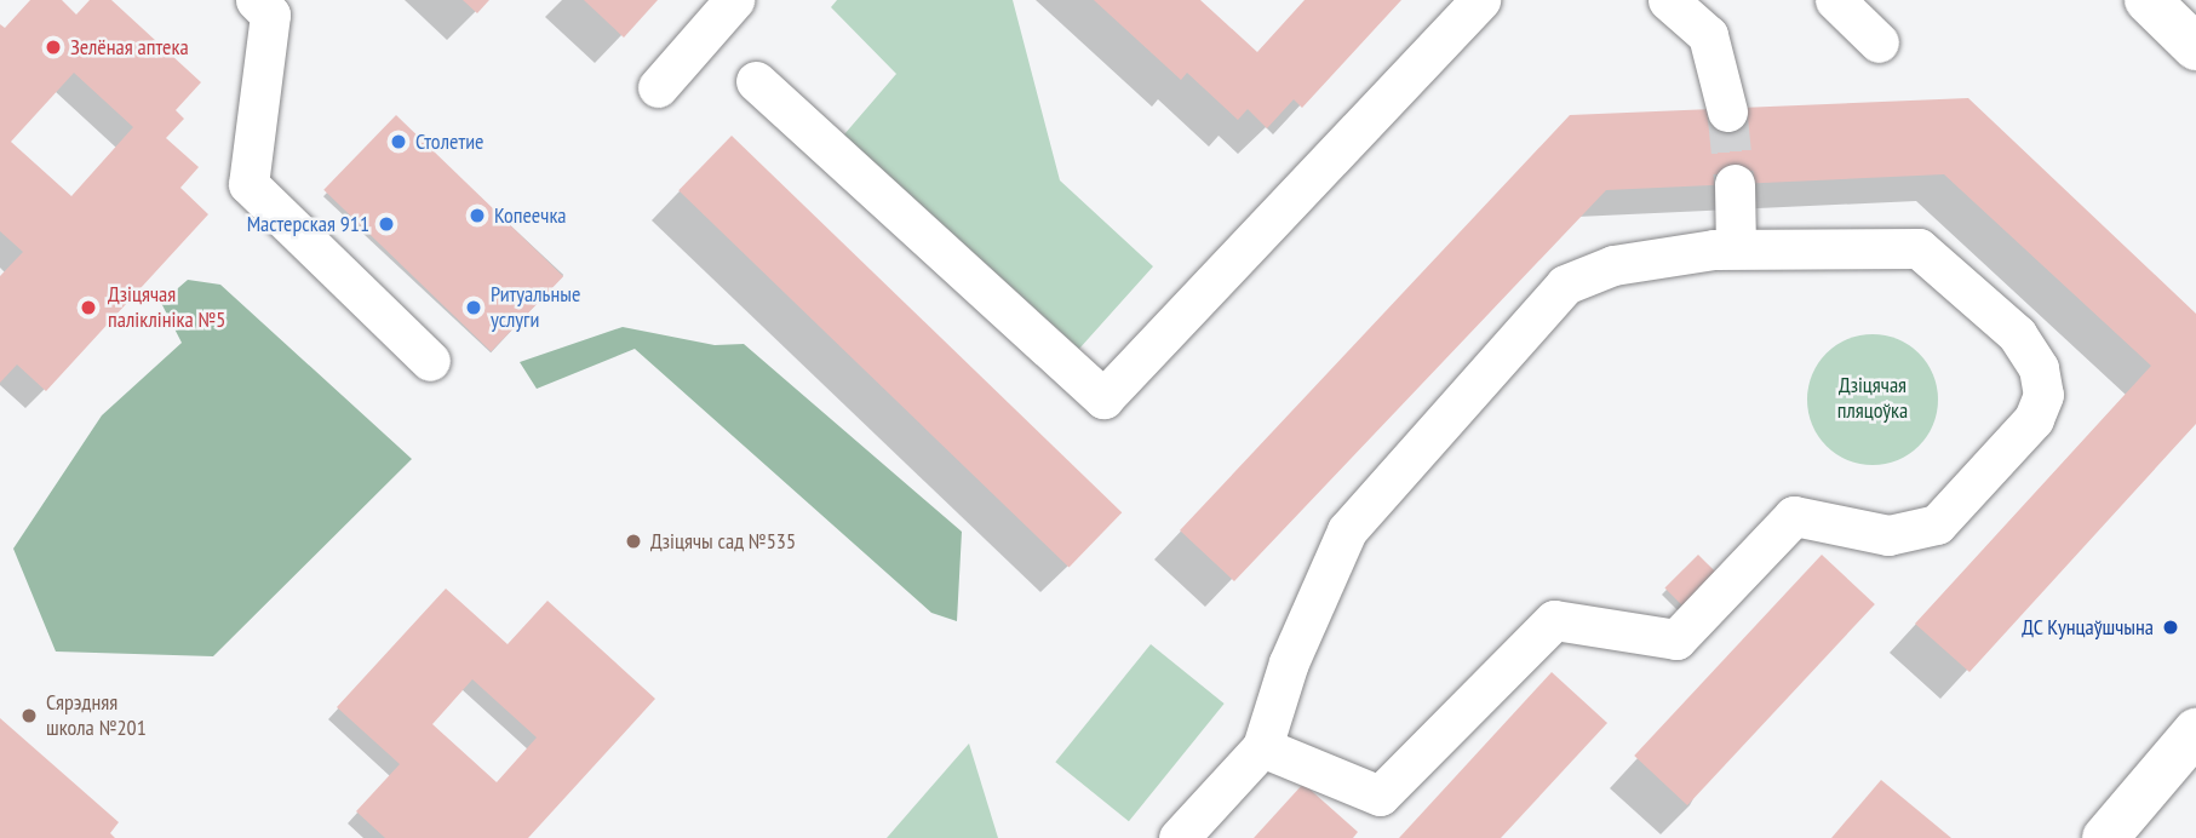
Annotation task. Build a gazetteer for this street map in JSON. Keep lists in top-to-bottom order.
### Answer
{
  "parks": ["Дзіцячая пляцоўка"],
  "places": [
    "Зелёная аптека",
    "Столетие",
    "Копеечка",
    "Мастерская 911",
    "Дзіцячая паліклініка №5",
    "Ритуальные услуги",
    "Дзіцячы сад №535",
    "ДС Кунцаўшчына",
    "Сярэдняя школа №201"
  ]
}
